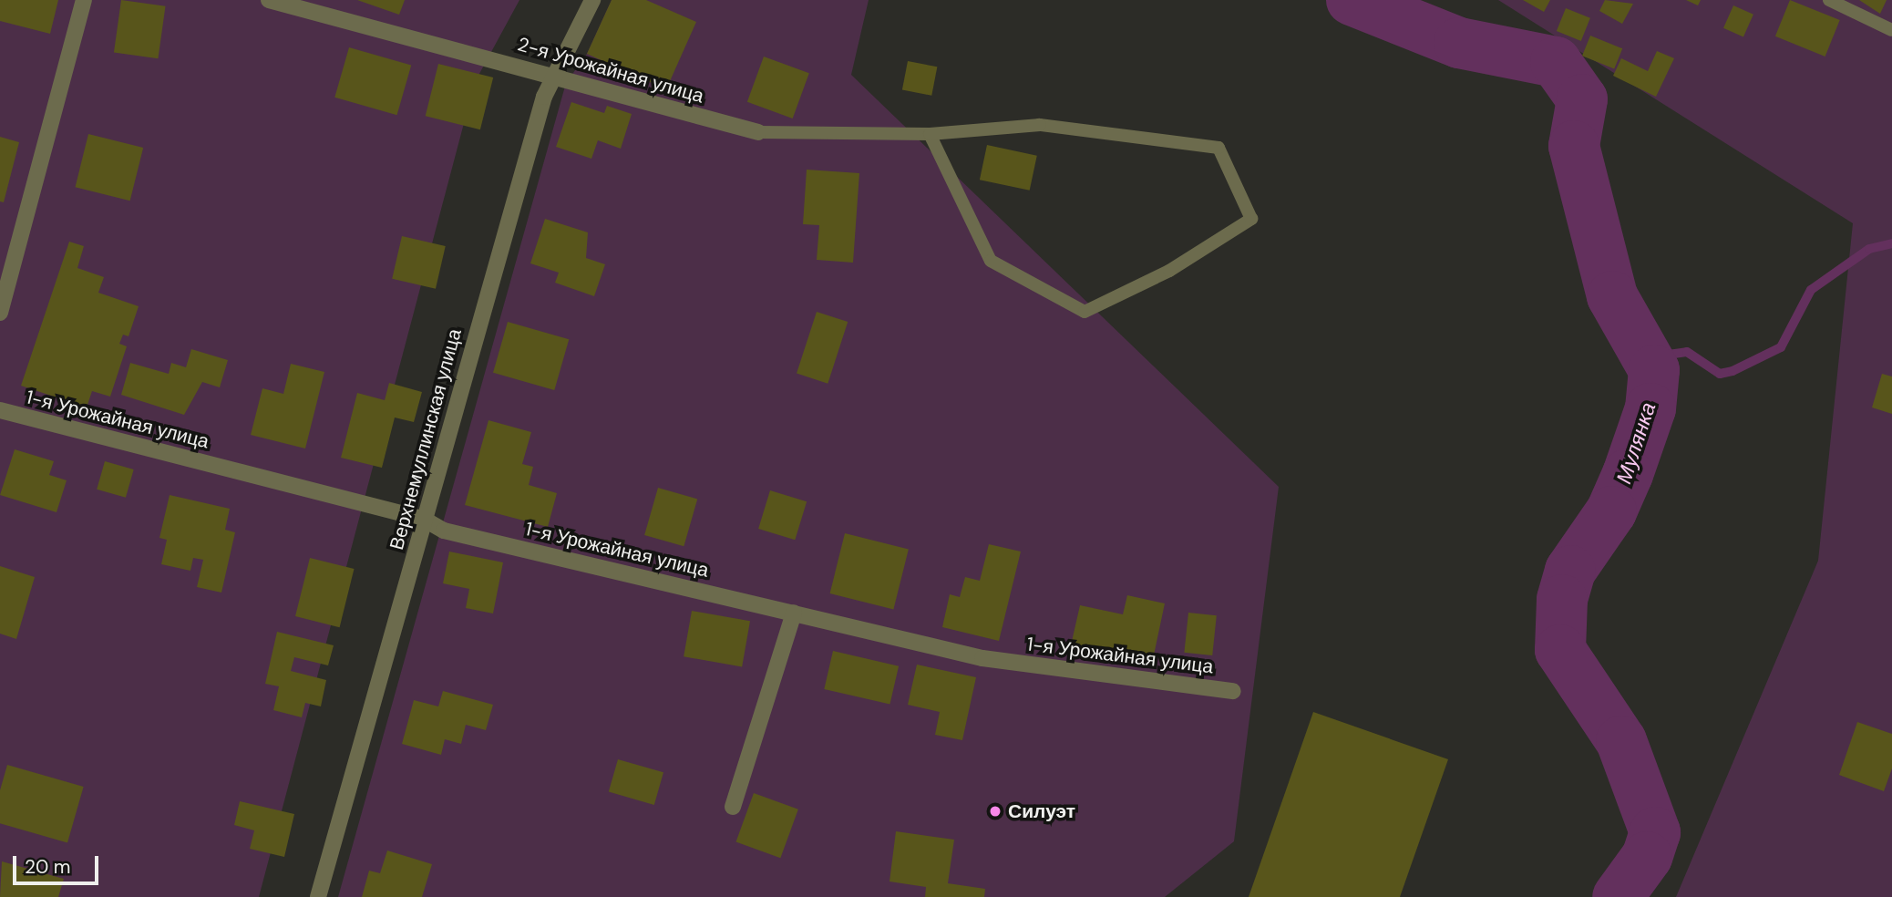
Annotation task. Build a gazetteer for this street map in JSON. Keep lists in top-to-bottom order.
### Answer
{
  "streets": {
    "street": ["2-я Урожайная улица", "1-я Урожайная улица", "Верхнемуллинская улица"]
  },
  "crossings": [
    ["2-я Урожайная улица", "Верхнемуллинская улица"],
    ["1-я Урожайная улица", "Верхнемуллинская улица"]
  ],
  "water": ["Мулянка"],
  "places": ["Силуэт"],
  "scale_bar": "20 m"
}
